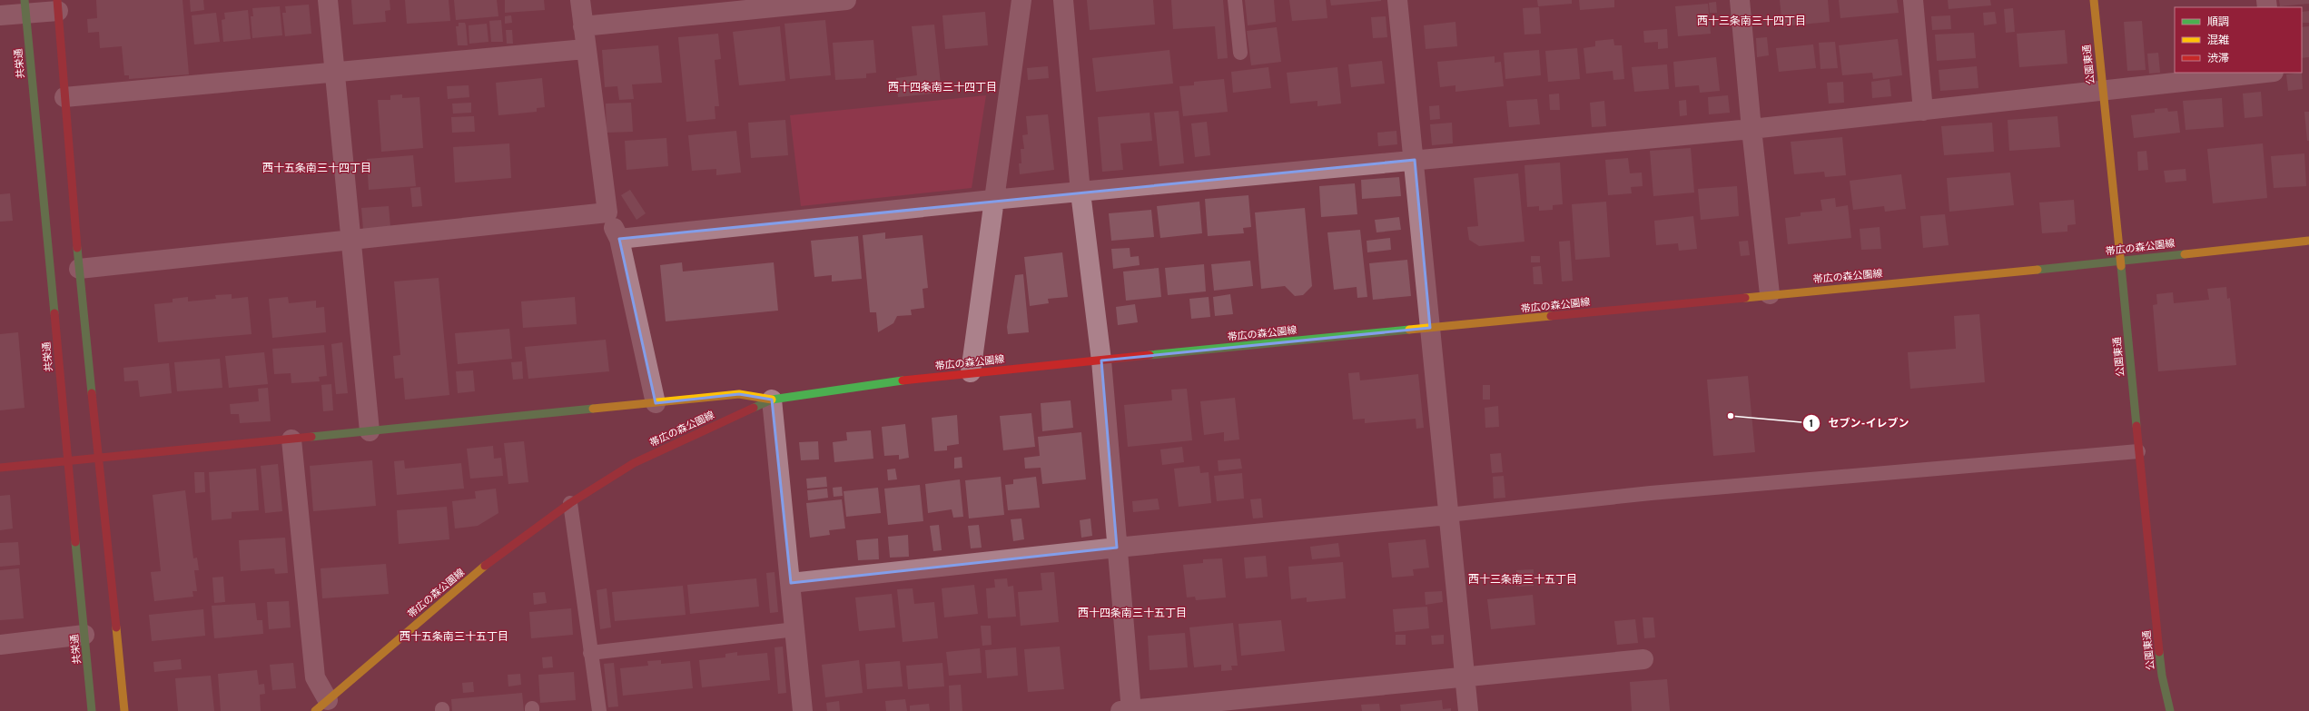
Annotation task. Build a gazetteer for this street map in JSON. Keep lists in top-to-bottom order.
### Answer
{
  "streets": {
    "street": ["共栄通", "公園東通", "帯広の森公園線"]
  },
  "crossings": [
    ["公園東通", "帯広の森公園線"]
  ],
  "districts": [
    "西十三条南三十四丁目",
    "西十四条南三十四丁目",
    "西十五条南三十四丁目",
    "西十三条南三十五丁目",
    "西十四条南三十五丁目",
    "西十五条南三十五丁目"
  ],
  "places": ["セブン-イレブン"],
  "legend": ["順調", "混雑", "渋滞"]
}
